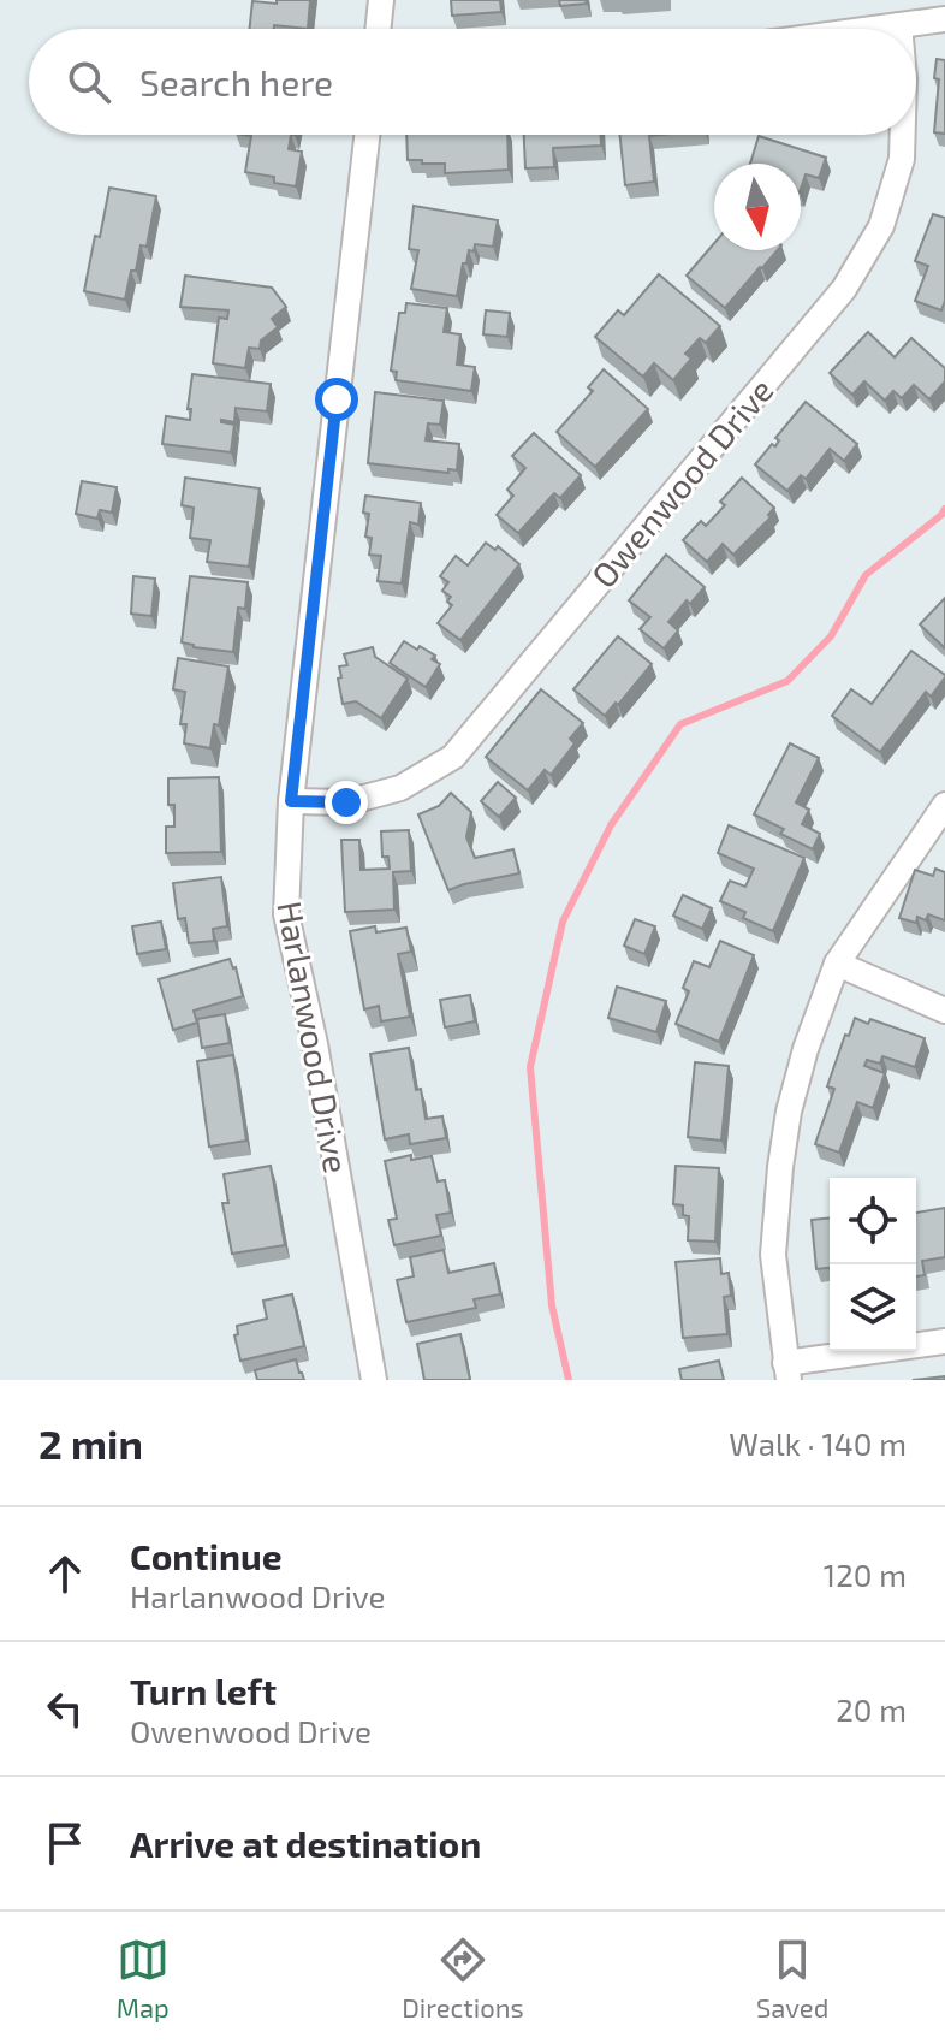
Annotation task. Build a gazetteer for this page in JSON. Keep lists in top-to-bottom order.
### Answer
{
  "streets": {
    "street": ["Owenwood Drive", "Harlanwood Drive"]
  },
  "crossings": [
    ["Owenwood Drive", "Harlanwood Drive"]
  ],
  "north": "bottom",
  "page": {
    "search": "Search here",
    "heading": ["2 min", "Walk · 140 m"],
    "list": [
      ["Continue", "Harlanwood Drive", "120 m"],
      ["Turn left", "Owenwood Drive", "20 m"],
      "Arrive at destination"
    ],
    "nav": ["Map", "Directions", "Saved"]
  }
}
